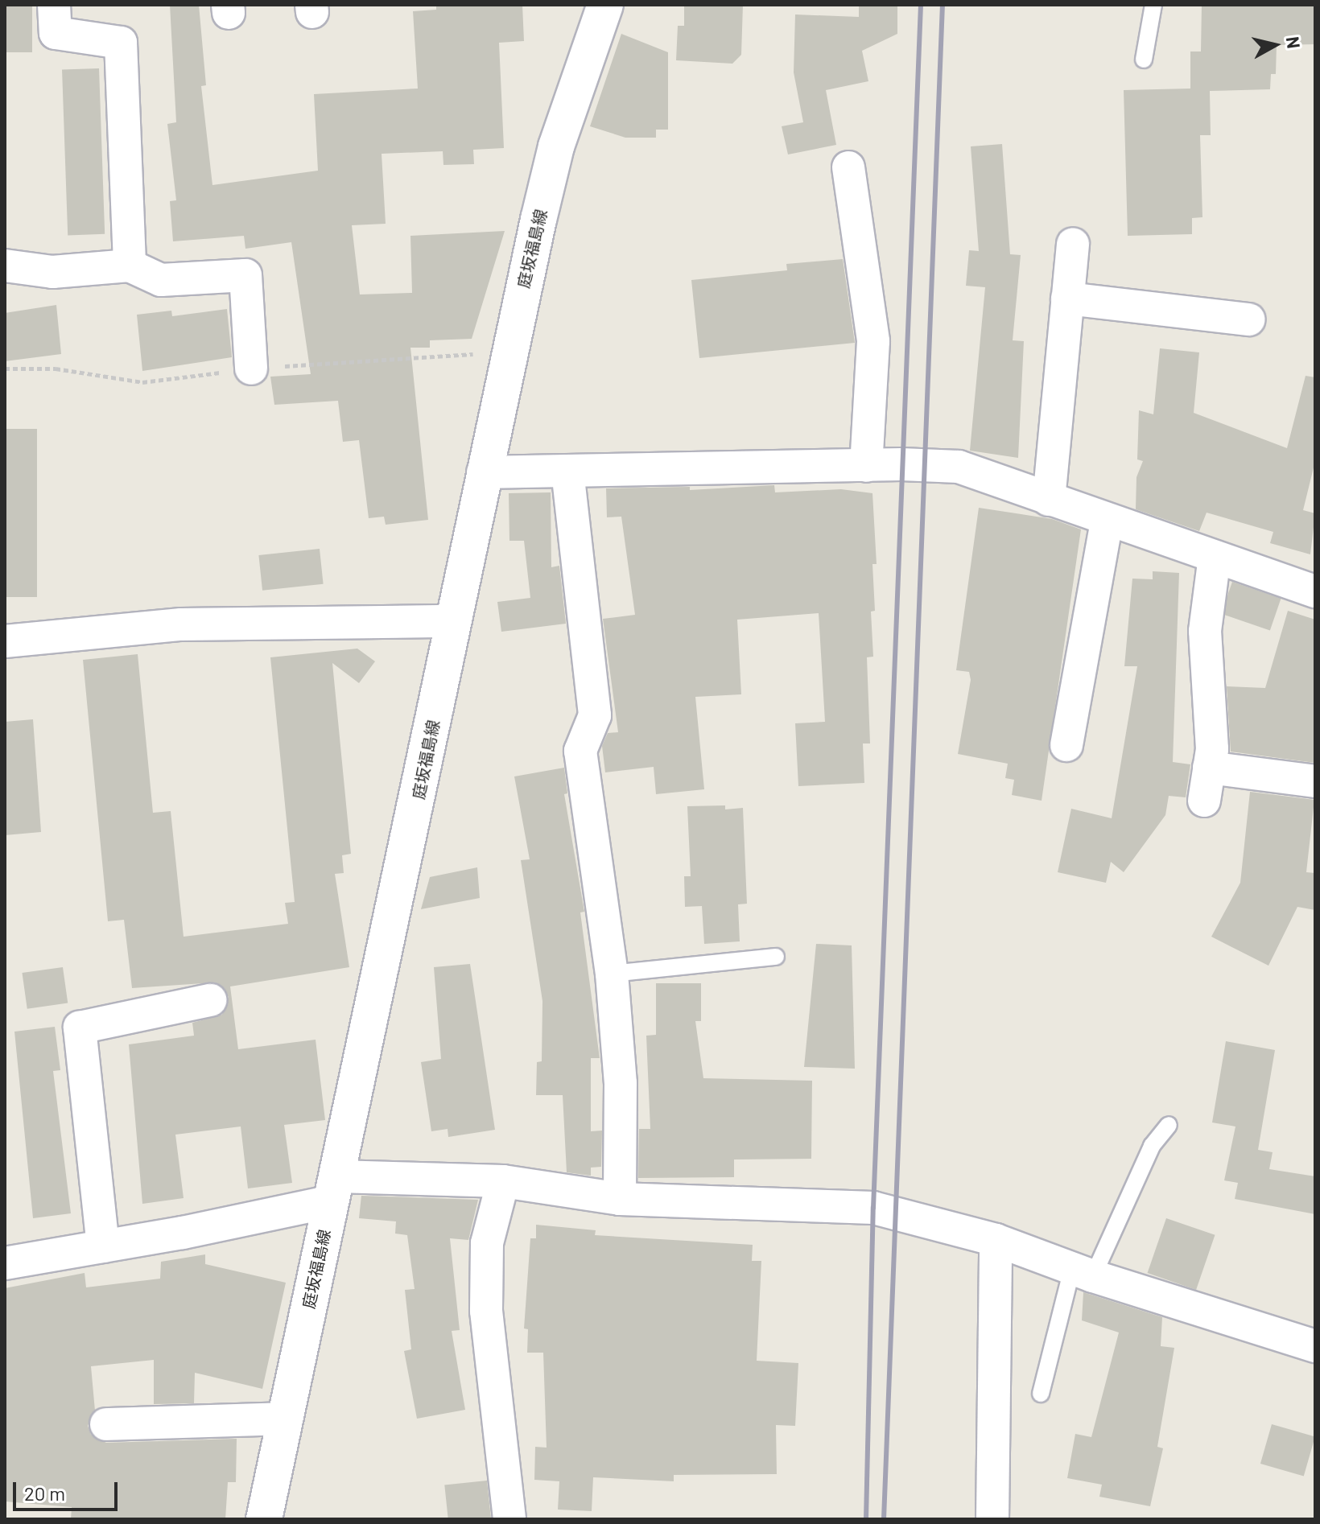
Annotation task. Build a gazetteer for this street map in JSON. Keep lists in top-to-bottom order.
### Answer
{
  "streets": {
    "main road": ["庭坂福島線"]
  },
  "scale_bar": "20 m",
  "north": "right"
}
